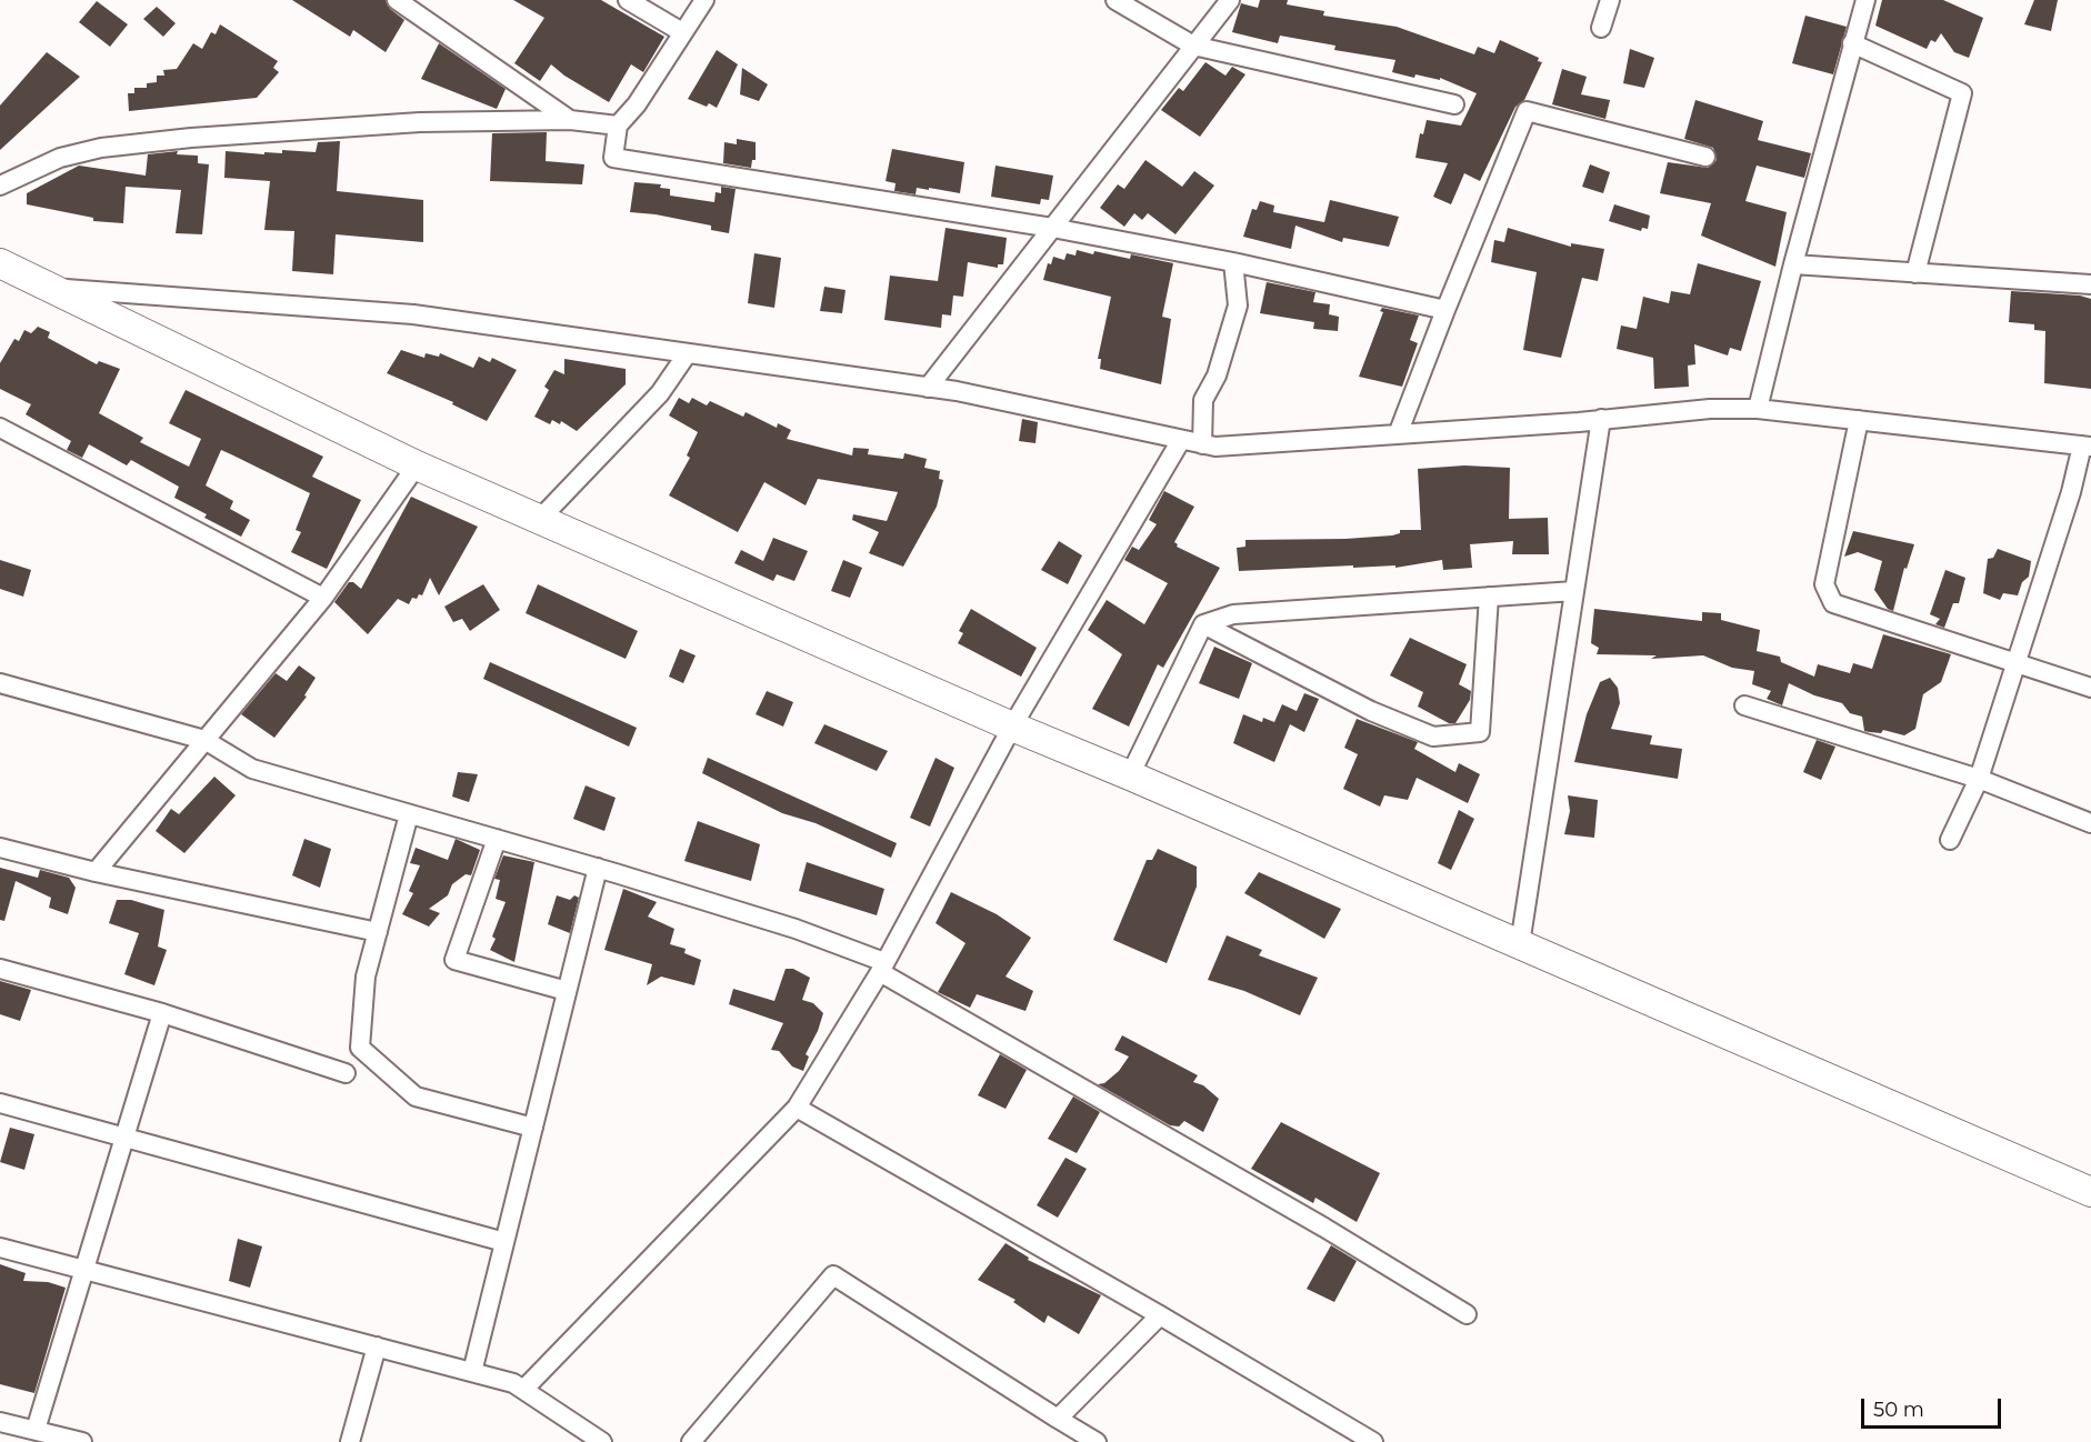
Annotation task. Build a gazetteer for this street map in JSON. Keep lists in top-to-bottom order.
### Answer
{
  "scale_bar": "50 m"
}
